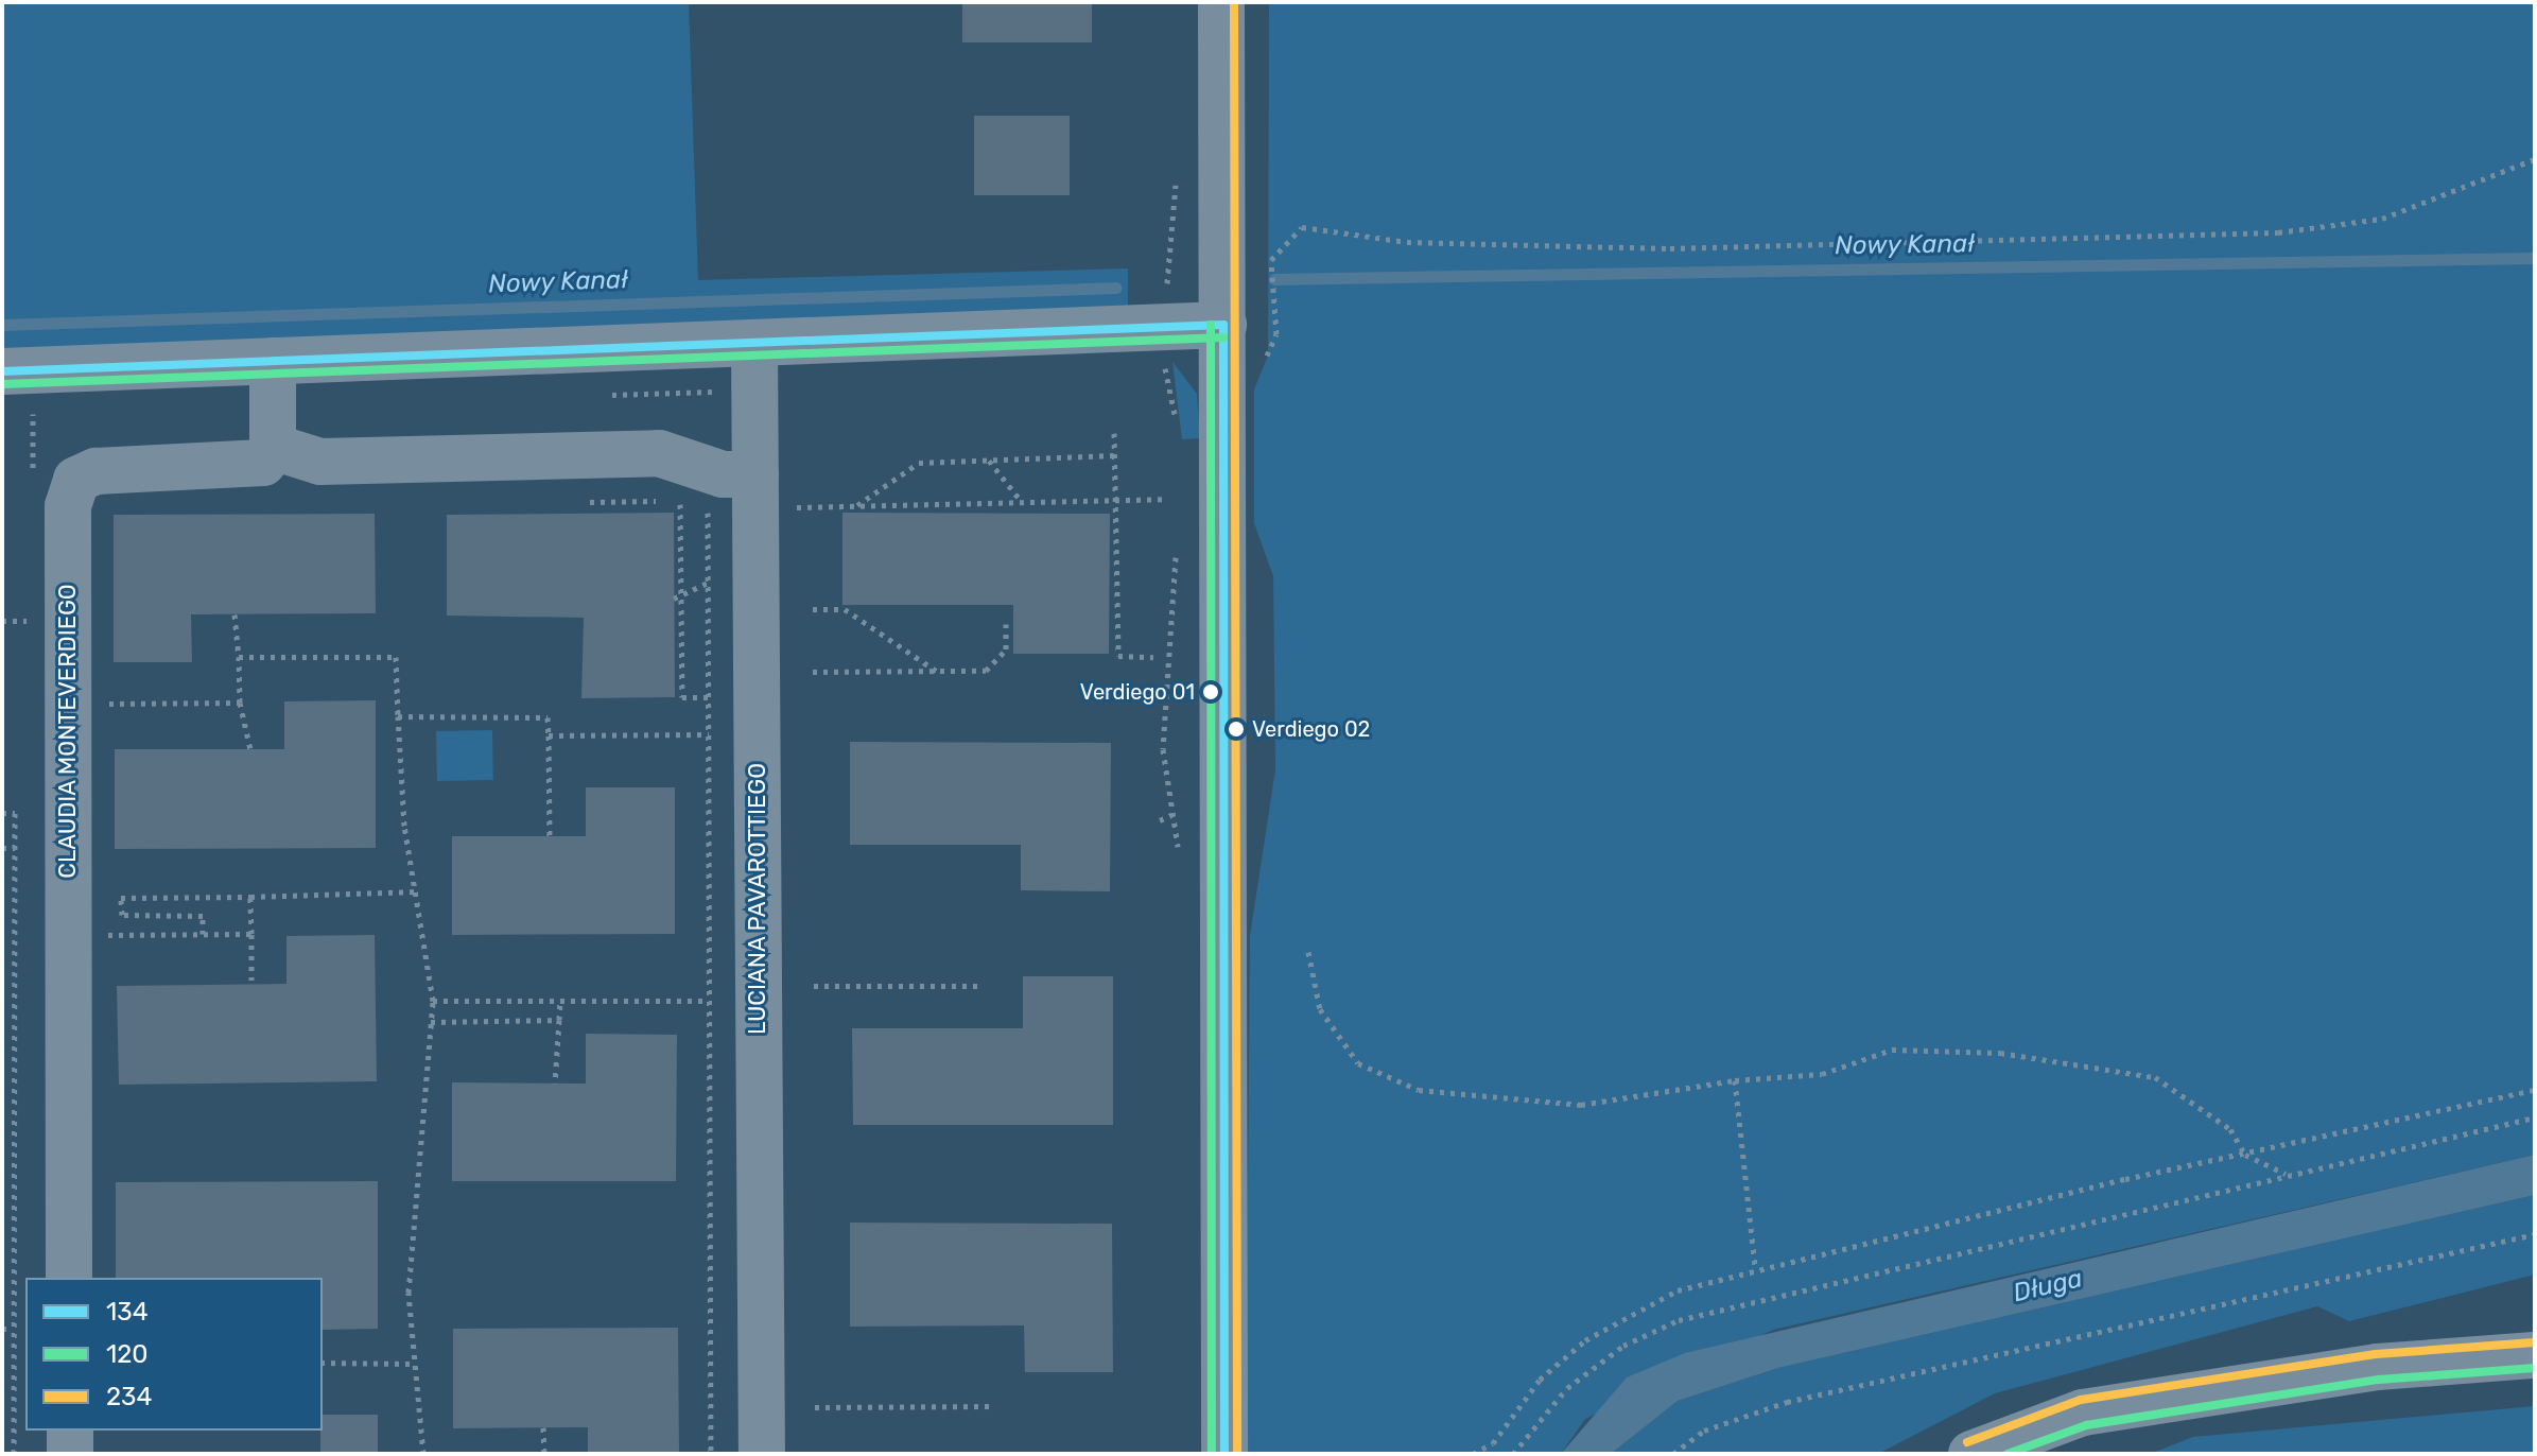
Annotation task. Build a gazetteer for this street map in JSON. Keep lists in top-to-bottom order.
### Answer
{
  "streets": {
    "street": ["CLAUDIA MONTEVERDIEGO", "LUCIANA PAVAROTTIEGO"]
  },
  "water": ["Nowy Kanał", "Długa"],
  "places": ["Verdiego 01", "Verdiego 02"],
  "lines": ["transit line 234", "transit line 134", "transit line 120"],
  "legend": ["134", "120", "234"]
}
